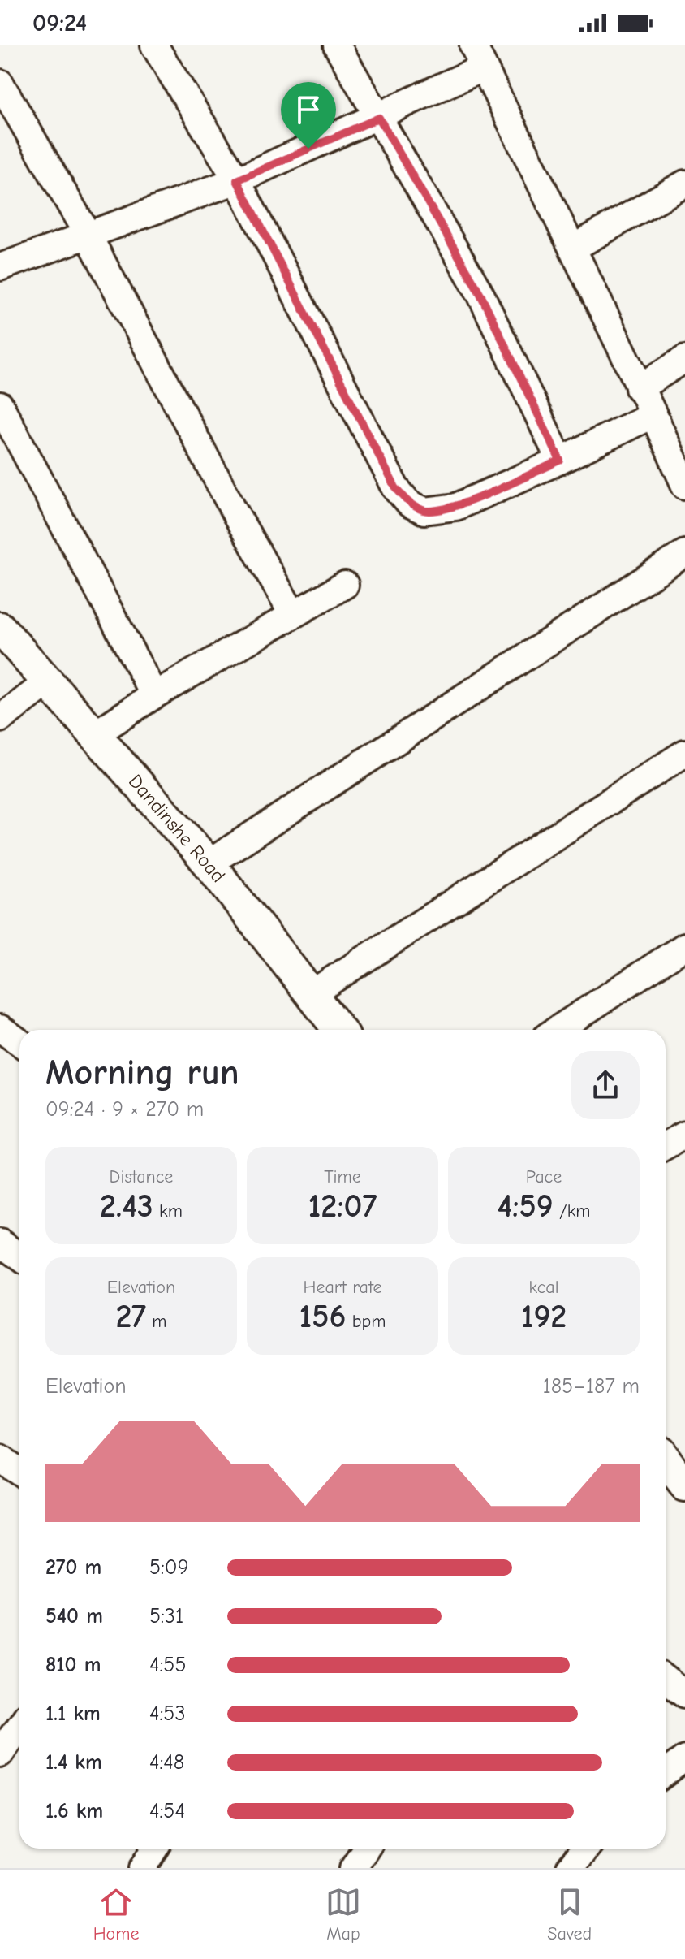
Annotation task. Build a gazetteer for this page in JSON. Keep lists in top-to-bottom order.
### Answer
{
  "streets": {
    "street": ["Dandinshe Road"]
  },
  "page": {
    "status": "09:24",
    "heading": ["Morning run", "09:24 · 9 × 270 m"],
    "stats": [
      ["Distance", "2.43 km"],
      ["Time", "12:07"],
      ["Pace", "4:59 /km"],
      ["Elevation", "27 m"],
      ["Heart rate", "156 bpm"],
      ["kcal", "192"]
    ],
    "chart": ["Elevation", "185–187 m"],
    "list": [
      {
        "name": "270 m",
        "note": "5:09"
      },
      {
        "name": "540 m",
        "note": "5:31"
      },
      {
        "name": "810 m",
        "note": "4:55"
      },
      {
        "name": "1.1 km",
        "note": "4:53"
      },
      {
        "name": "1.4 km",
        "note": "4:48"
      },
      {
        "name": "1.6 km",
        "note": "4:54"
      }
    ],
    "tabs": ["Home", "Map", "Saved"]
  }
}
